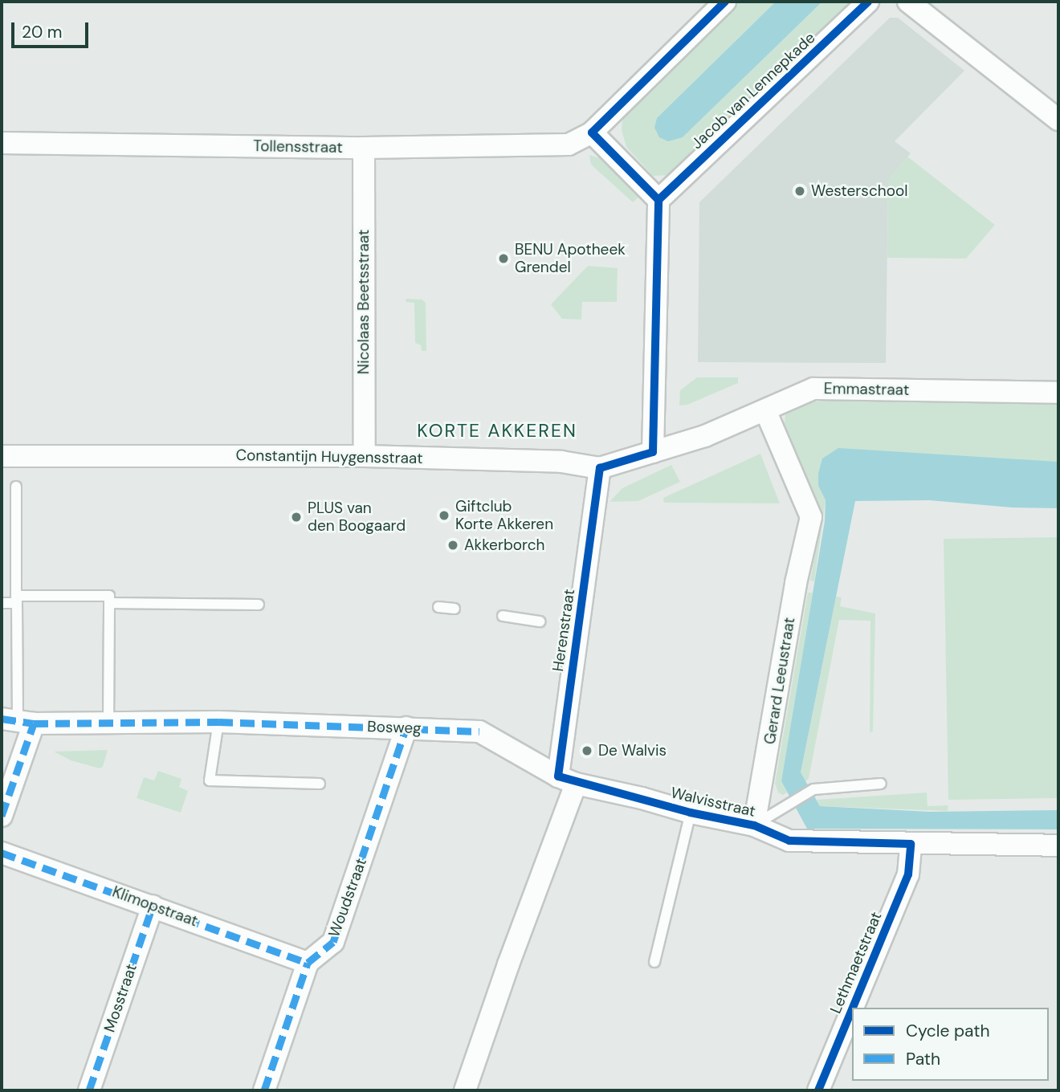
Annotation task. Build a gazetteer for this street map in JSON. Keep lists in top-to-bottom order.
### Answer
{
  "streets": {
    "street": [
      "Jacob van Lennepkade",
      "Tollensstraat",
      "Nicolaas Beetsstraat",
      "Emmastraat",
      "Constantijn Huygensstraat",
      "Herenstraat",
      "Gerard Leeustraat",
      "Bosweg",
      "Walvisstraat",
      "Woudstraat",
      "Klimopstraat",
      "Lethmaetstraat",
      "Mosstraat"
    ]
  },
  "crossings": [
    ["Tollensstraat", "Nicolaas Beetsstraat"],
    ["Nicolaas Beetsstraat", "Constantijn Huygensstraat"],
    ["Emmastraat", "Constantijn Huygensstraat"],
    ["Emmastraat", "Gerard Leeustraat"],
    ["Constantijn Huygensstraat", "Herenstraat"],
    ["Herenstraat", "Bosweg"],
    ["Herenstraat", "Walvisstraat"],
    ["Gerard Leeustraat", "Walvisstraat"],
    ["Bosweg", "Walvisstraat"],
    ["Bosweg", "Woudstraat"],
    ["Walvisstraat", "Lethmaetstraat"],
    ["Woudstraat", "Klimopstraat"],
    ["Klimopstraat", "Mosstraat"]
  ],
  "districts": ["KORTE AKKEREN"],
  "places": [
    "Westerschool",
    "BENU Apotheek Grendel",
    "Giftclub Korte Akkeren",
    "PLUS van den Boogaard",
    "Akkerborch",
    "De Walvis"
  ],
  "legend": ["Cycle path", "Path"],
  "scale_bar": "20 m"
}
